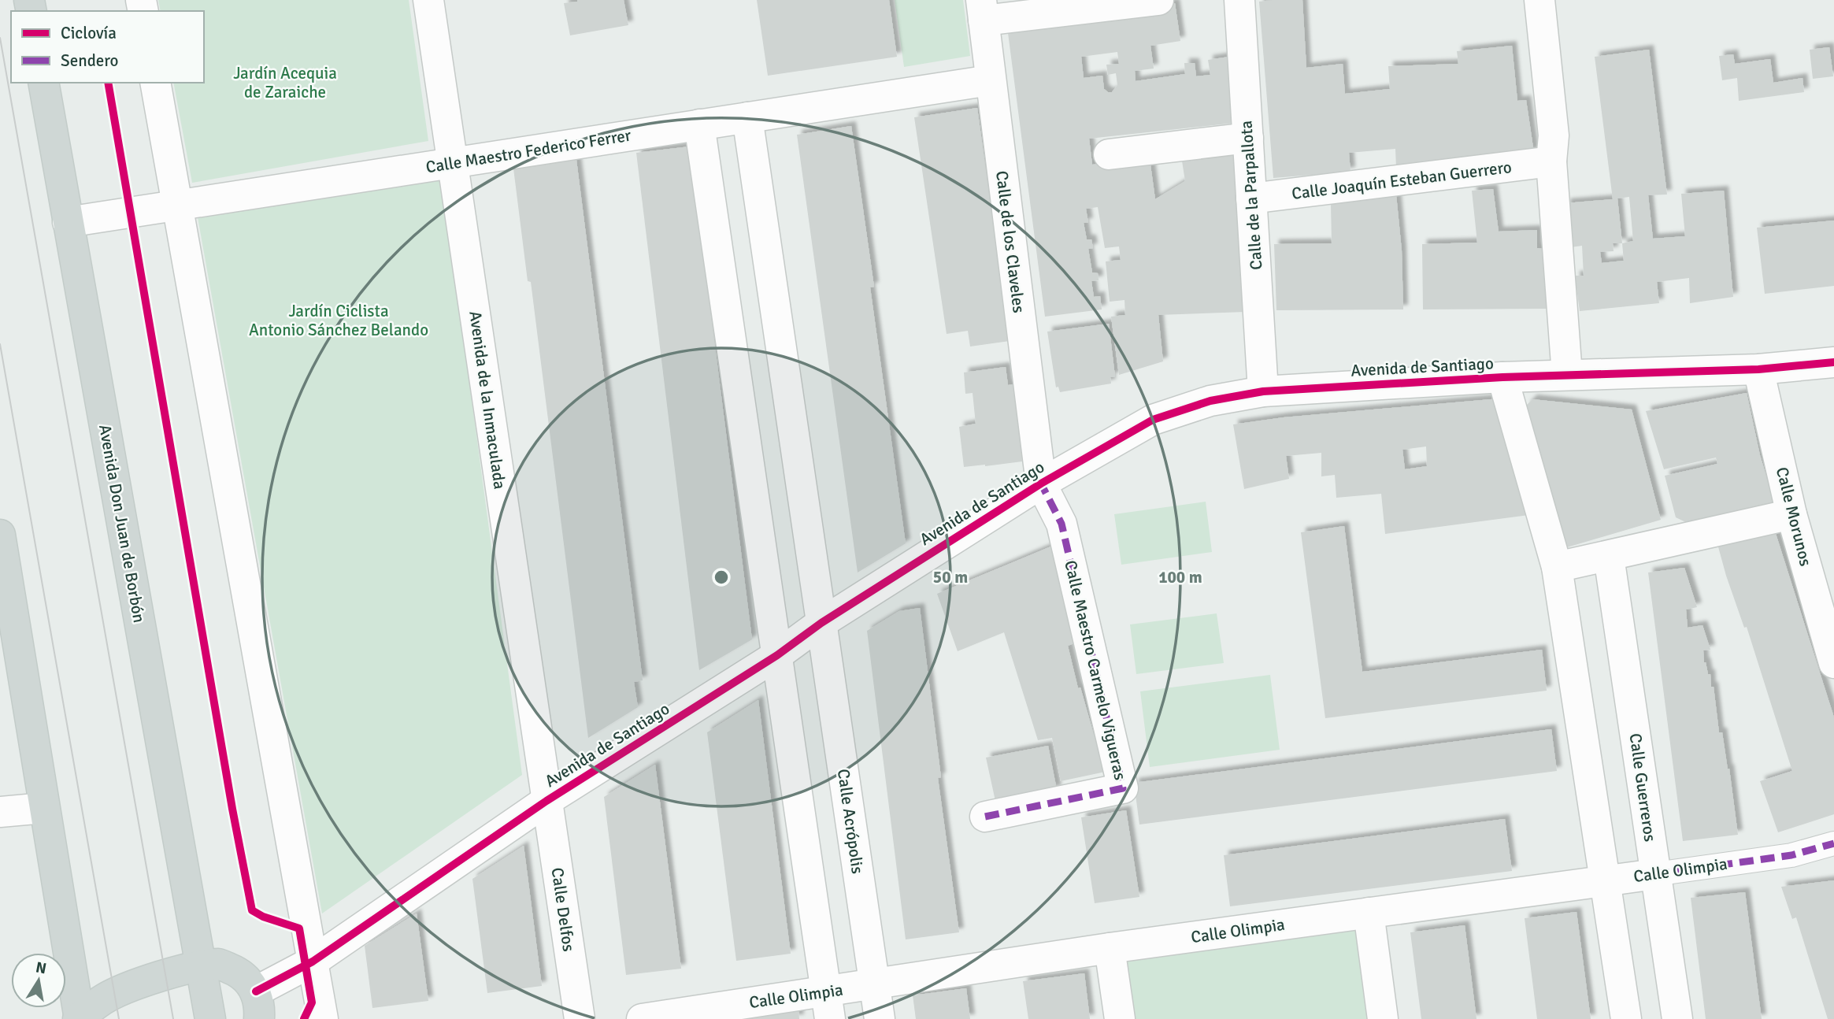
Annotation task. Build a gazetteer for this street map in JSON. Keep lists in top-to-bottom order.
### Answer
{
  "streets": {
    "main road": ["Avenida Don Juan de Borbón"],
    "street": [
      "Calle Maestro Federico Ferrer",
      "Calle Joaquín Esteban Guerrero",
      "Calle de la Parpallota",
      "Calle de los Claveles",
      "Avenida de Santiago",
      "Avenida de la Inmaculada",
      "Calle Morunos",
      "Calle Maestro Carmelo Vigueras",
      "Calle Guerreros",
      "Calle Acrópolis",
      "Calle Olimpia",
      "Calle Delfos"
    ]
  },
  "crossings": [
    ["Calle Maestro Federico Ferrer", "Calle de los Claveles"],
    ["Calle Maestro Federico Ferrer", "Avenida de la Inmaculada"],
    ["Calle Maestro Federico Ferrer", "Avenida Don Juan de Borbón"],
    ["Calle Maestro Federico Ferrer", "Calle Acrópolis"],
    ["Calle Joaquín Esteban Guerrero", "Calle de la Parpallota"],
    ["Calle de la Parpallota", "Avenida de Santiago"],
    ["Calle de los Claveles", "Avenida de Santiago"],
    ["Calle de los Claveles", "Calle Maestro Carmelo Vigueras"],
    ["Avenida de Santiago", "Avenida de la Inmaculada"],
    ["Avenida de Santiago", "Calle Morunos"],
    ["Avenida de Santiago", "Calle Maestro Carmelo Vigueras"],
    ["Avenida de Santiago", "Calle Acrópolis"],
    ["Avenida de Santiago", "Calle Delfos"],
    ["Avenida de la Inmaculada", "Calle Delfos"],
    ["Calle Guerreros", "Calle Olimpia"],
    ["Calle Acrópolis", "Calle Olimpia"]
  ],
  "parks": ["Jardín Acequia de Zaraiche", "Jardín Ciclista Antonio Sánchez Belando"],
  "legend": ["Ciclovía", "Sendero"],
  "north": "top",
  "rings": ["50 m", "100 m"]
}
